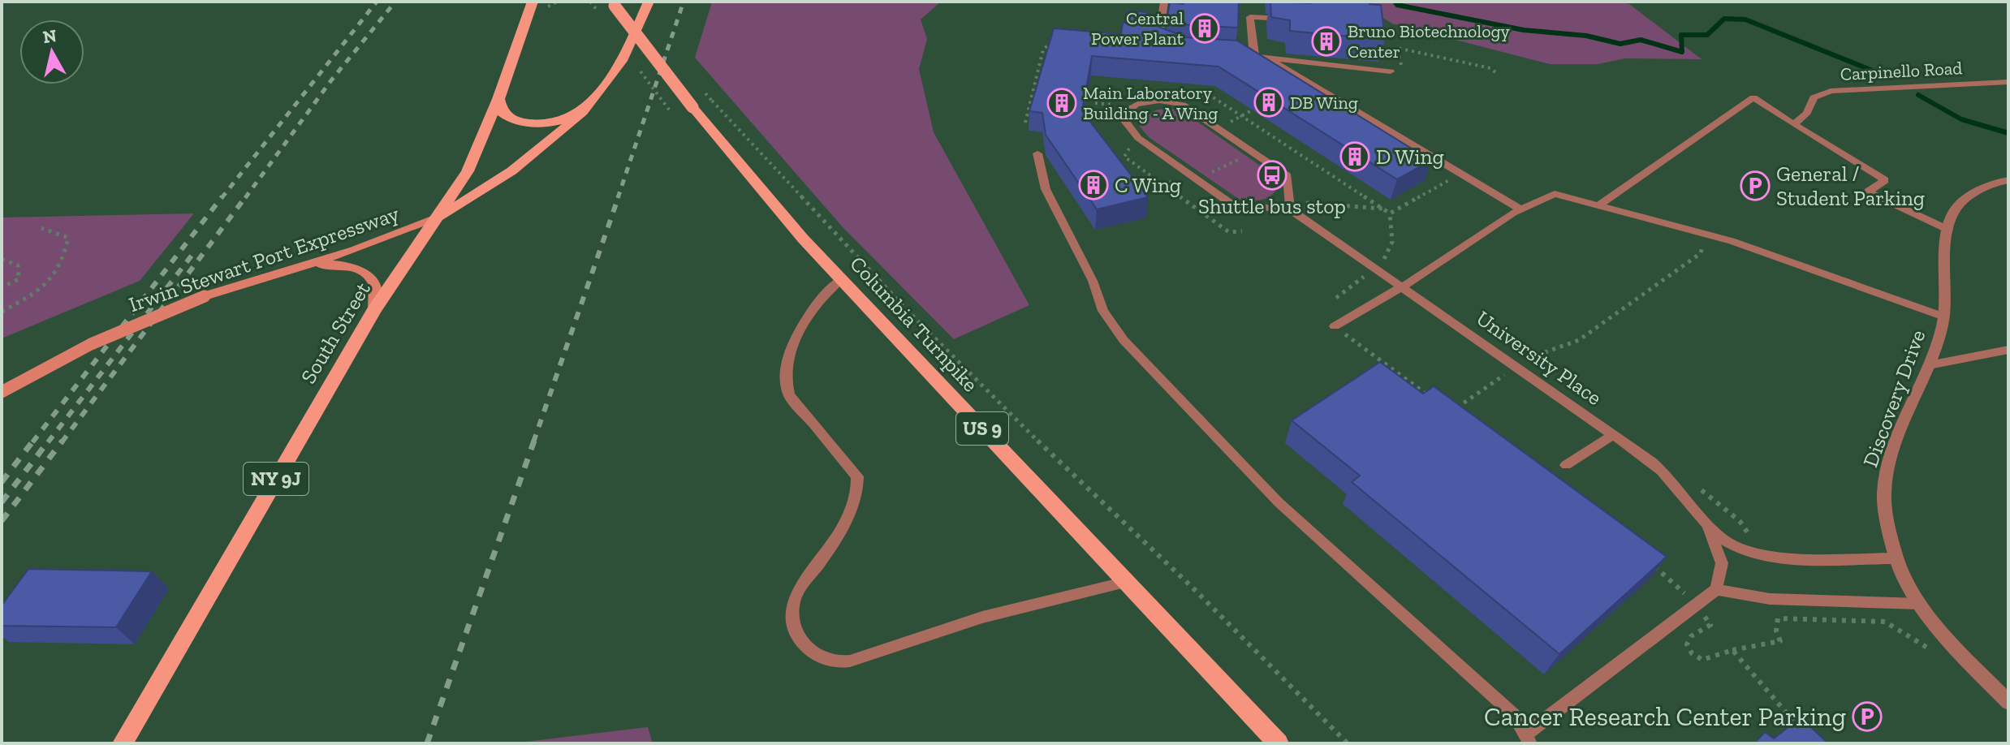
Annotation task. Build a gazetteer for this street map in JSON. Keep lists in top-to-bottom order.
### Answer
{
  "streets": {
    "main road": [
      "Irwin Stewart Port Expressway",
      "Columbia Turnpike",
      "South Street",
      "US 9",
      "NY 9J"
    ],
    "street": ["Discovery Drive"],
    "lane": ["Carpinello Road", "University Place"]
  },
  "crossings": [
    ["Irwin Stewart Port Expressway", "South Street"],
    ["University Place", "Discovery Drive"]
  ],
  "places": {
    "building": [
      "Central Power Plant",
      "Bruno Biotechnology Center",
      "DB Wing",
      "Main Laboratory Building - A Wing",
      "D Wing",
      "C Wing"
    ],
    "bus stop": ["Shuttle bus stop"],
    "parking": ["General / Student Parking", "Cancer Research Center Parking"]
  },
  "north": "top"
}
